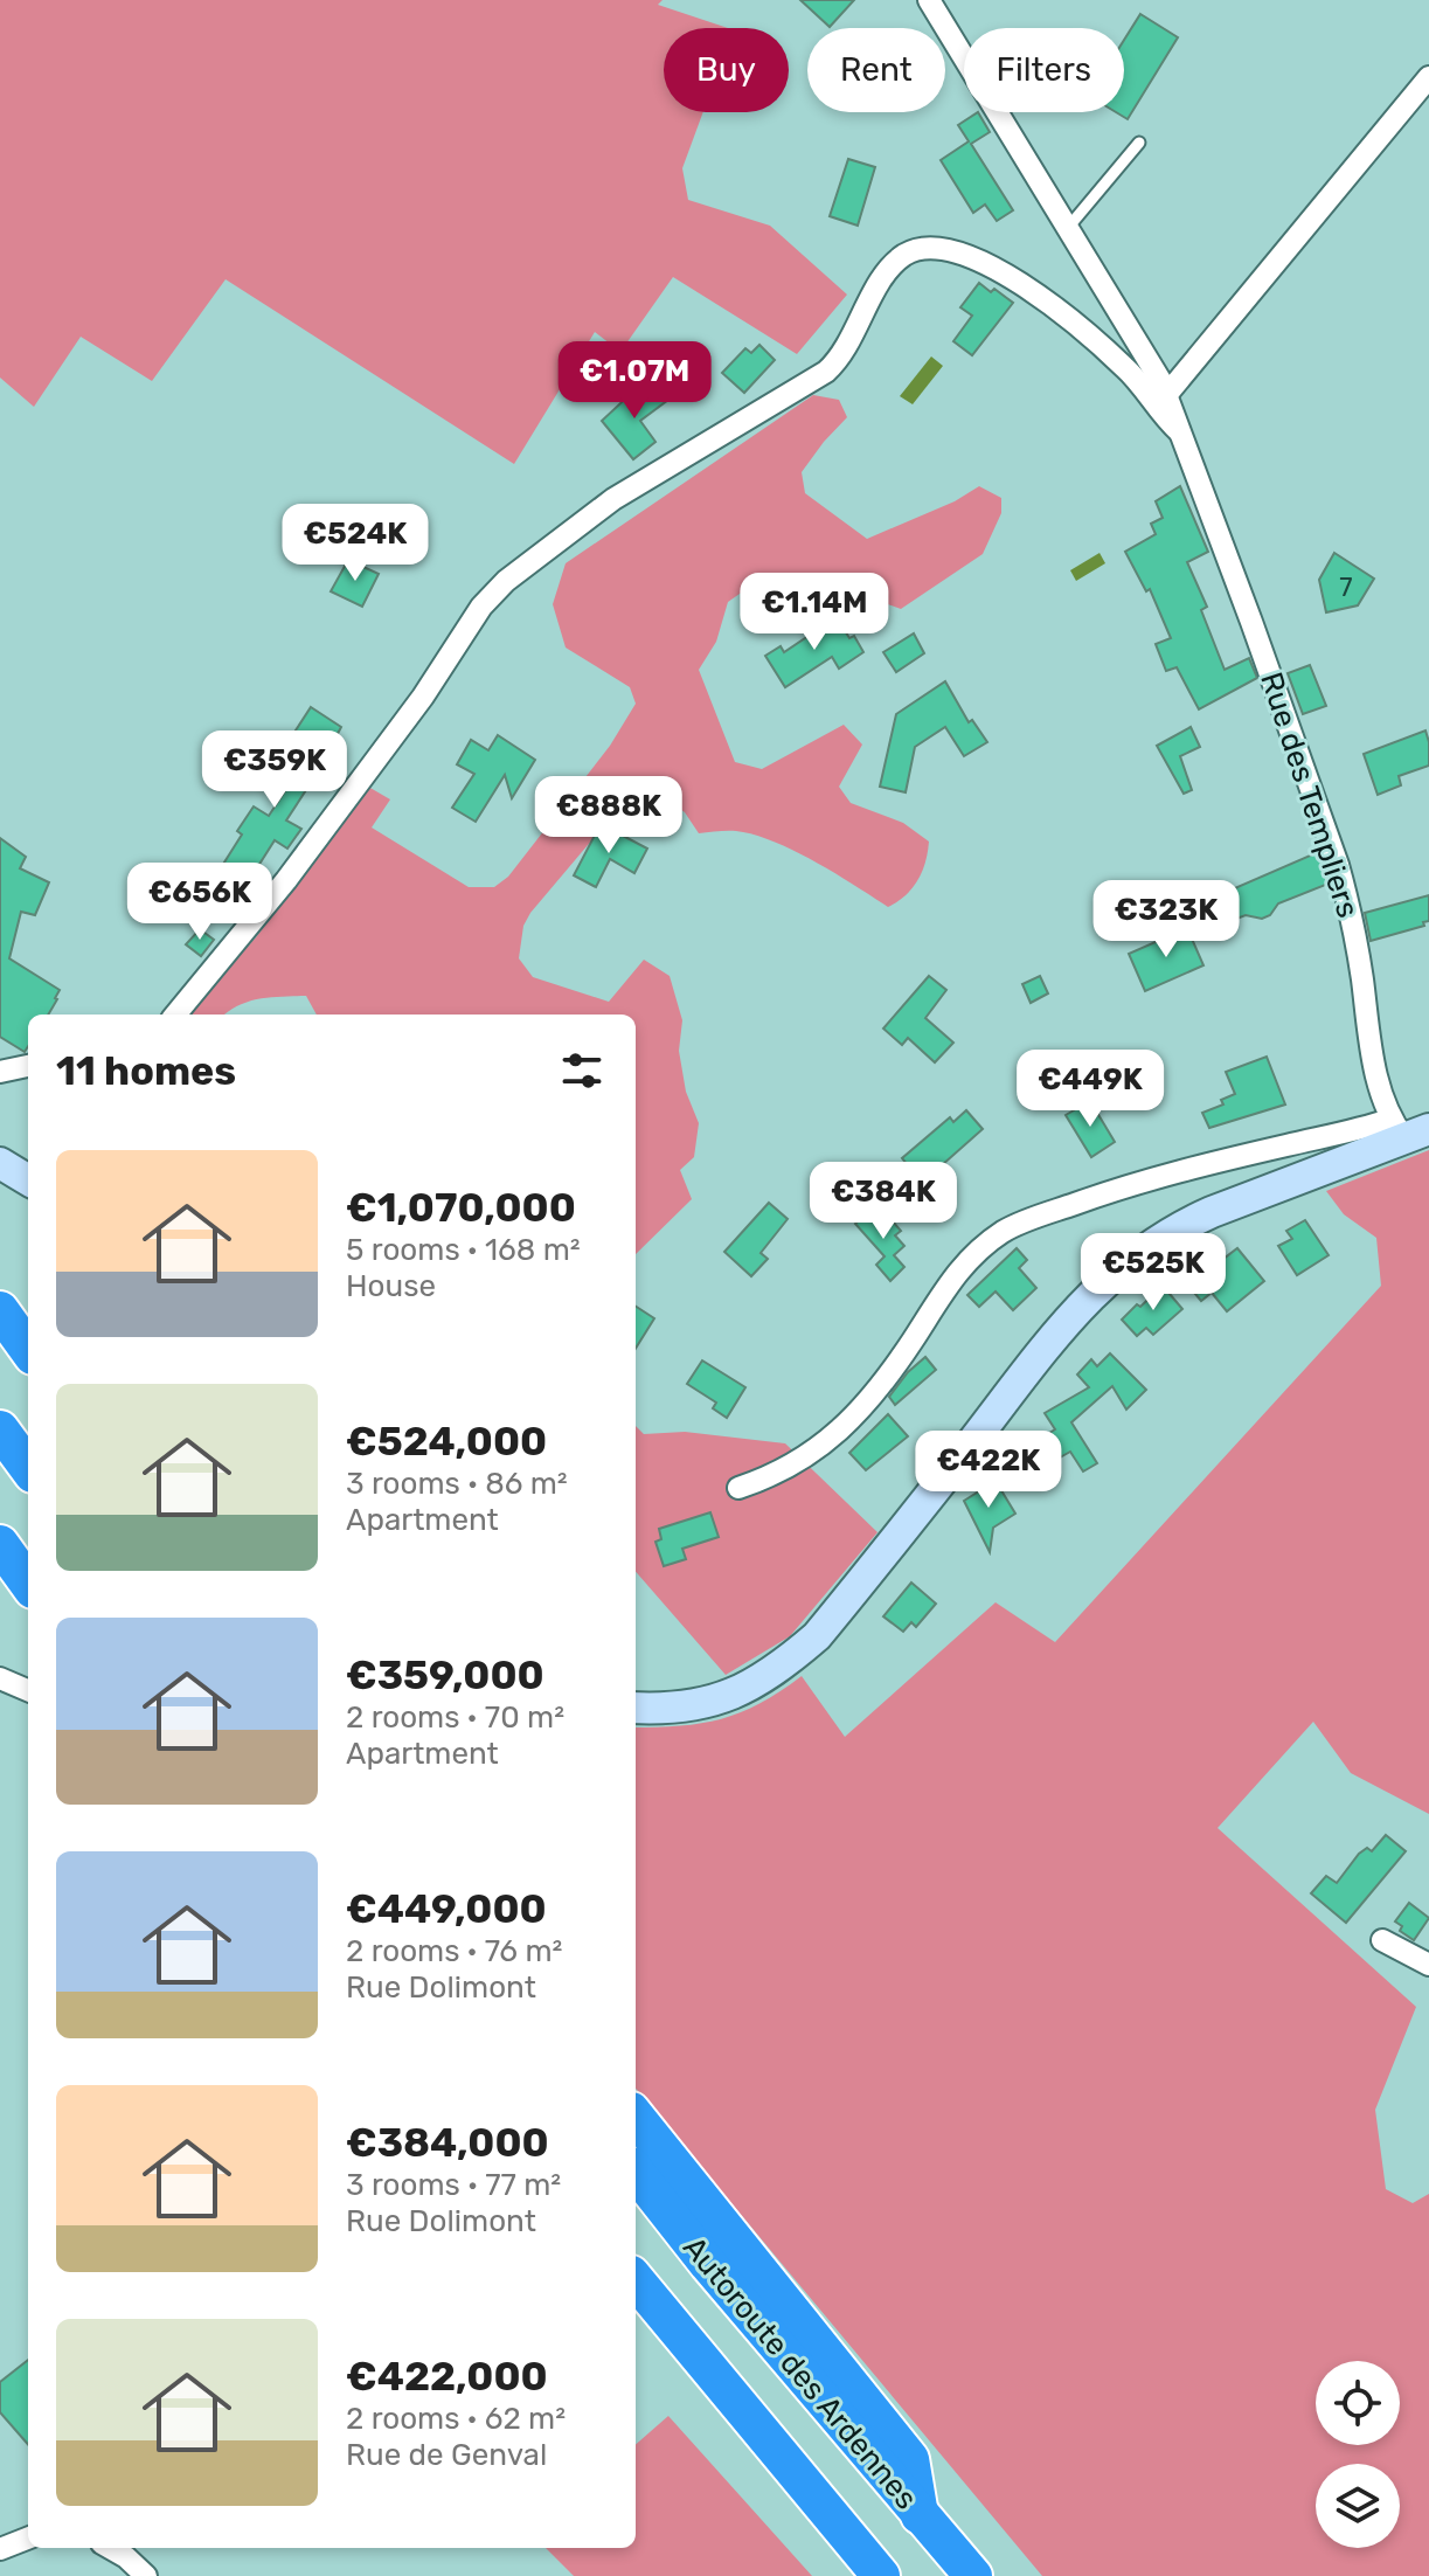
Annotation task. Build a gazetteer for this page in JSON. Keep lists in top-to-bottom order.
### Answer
{
  "streets": {
    "highway": ["Autoroute des Ardennes"],
    "street": ["Rue des Templiers"]
  },
  "house_numbers": ["7"],
  "page": {
    "chip": ["Buy", "Rent", "Filters"],
    "price": [
      "€1.07M",
      "€524K",
      "€1.14M",
      "€359K",
      "€888K",
      "€656K",
      "€323K",
      "€449K",
      "€384K",
      "€525K",
      "€422K"
    ],
    "heading": "11 homes",
    "list": [
      {
        "name": "€1,070,000",
        "note": "5 rooms · 168 m² · House"
      },
      {
        "name": "€524,000",
        "note": "3 rooms · 86 m² · Apartment"
      },
      {
        "name": "€359,000",
        "note": "2 rooms · 70 m² · Apartment"
      },
      {
        "name": "€449,000",
        "note": "2 rooms · 76 m² · Rue Dolimont"
      },
      {
        "name": "€384,000",
        "note": "3 rooms · 77 m² · Rue Dolimont"
      },
      {
        "name": "€422,000",
        "note": "2 rooms · 62 m² · Rue de Genval"
      }
    ]
  }
}
